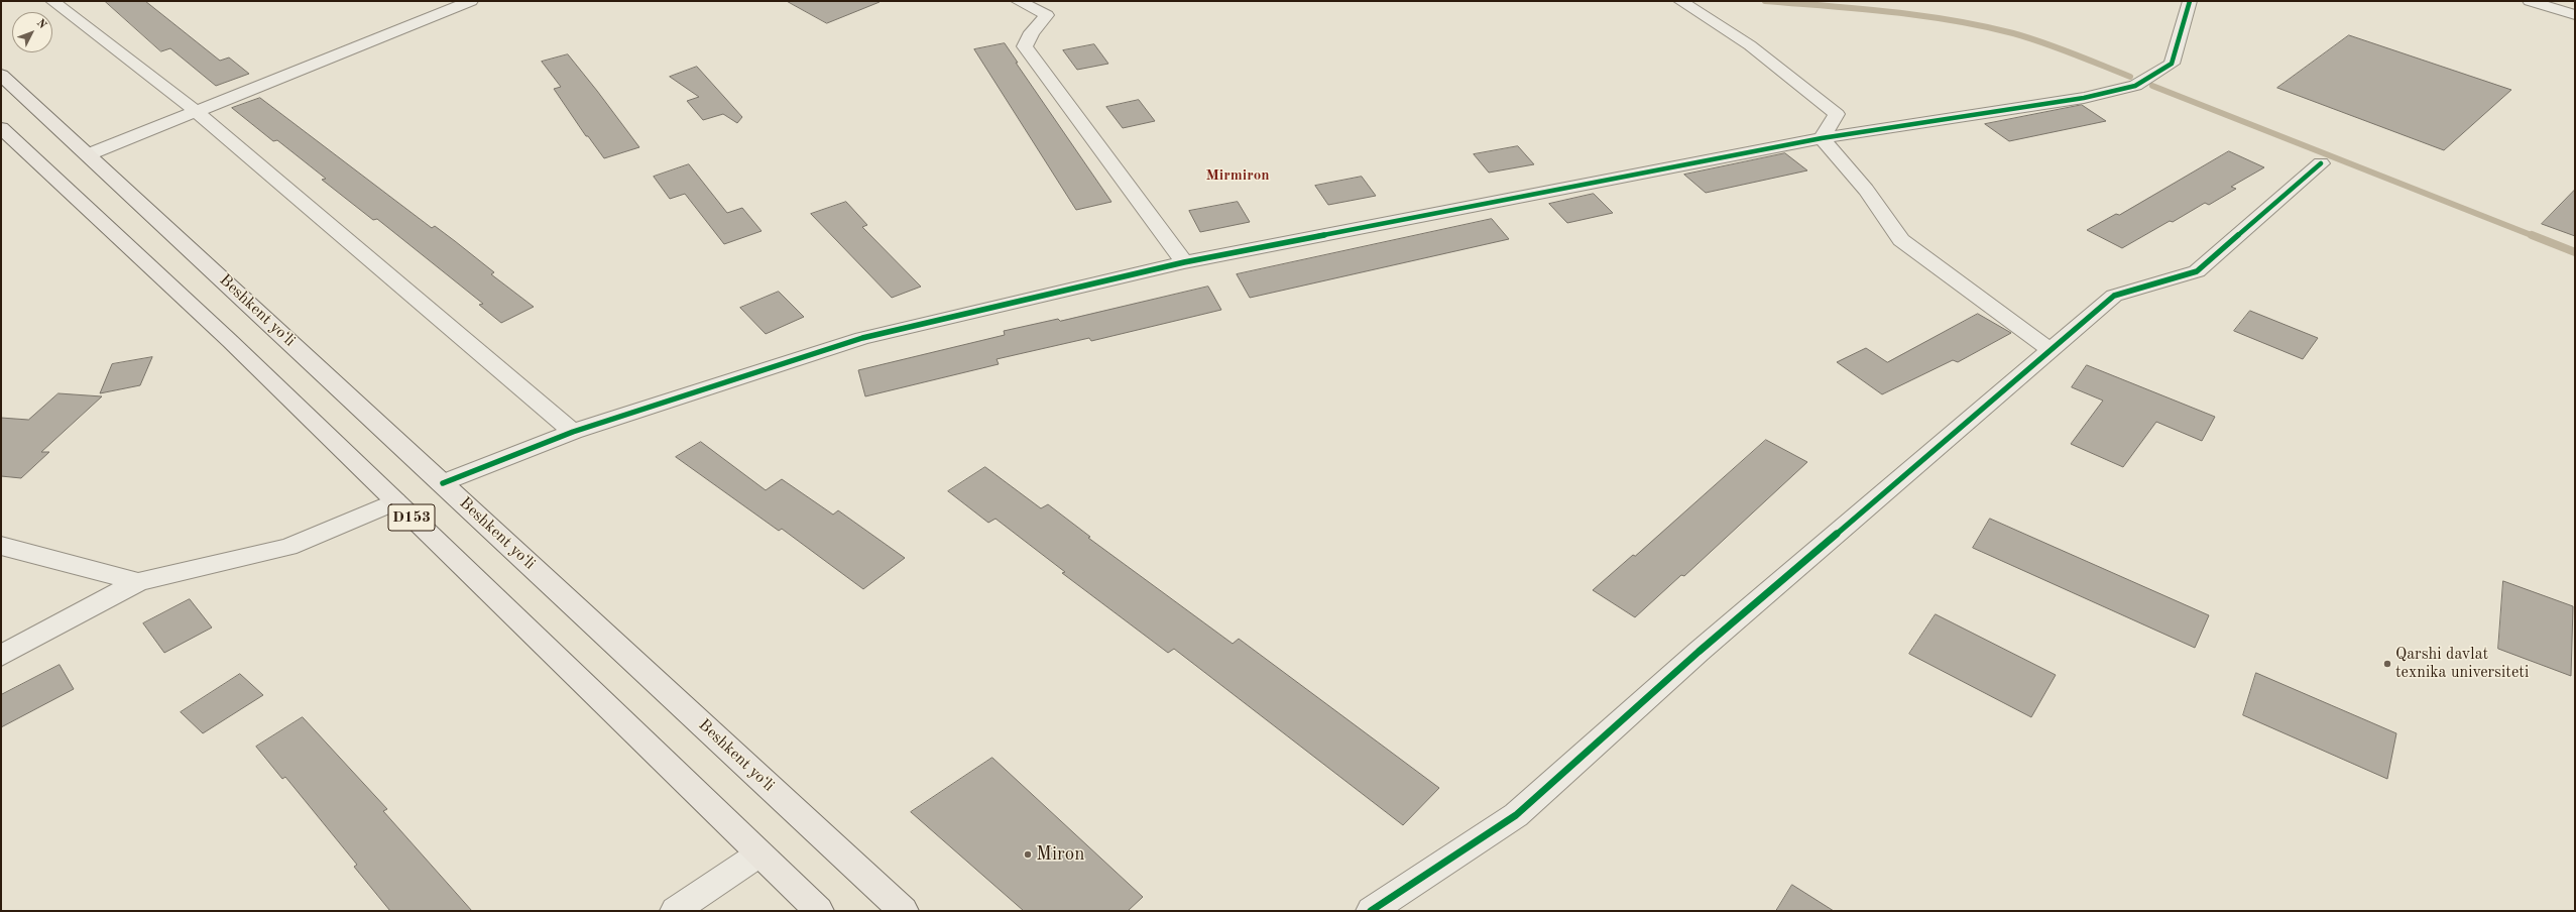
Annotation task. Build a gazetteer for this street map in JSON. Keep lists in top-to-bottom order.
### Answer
{
  "streets": {
    "main road": ["Beshkent yoʻli", "D153"]
  },
  "districts": ["Mirmiron"],
  "places": ["Qarshi davlat texnika universiteti", "Miron"],
  "north": "top right"
}
